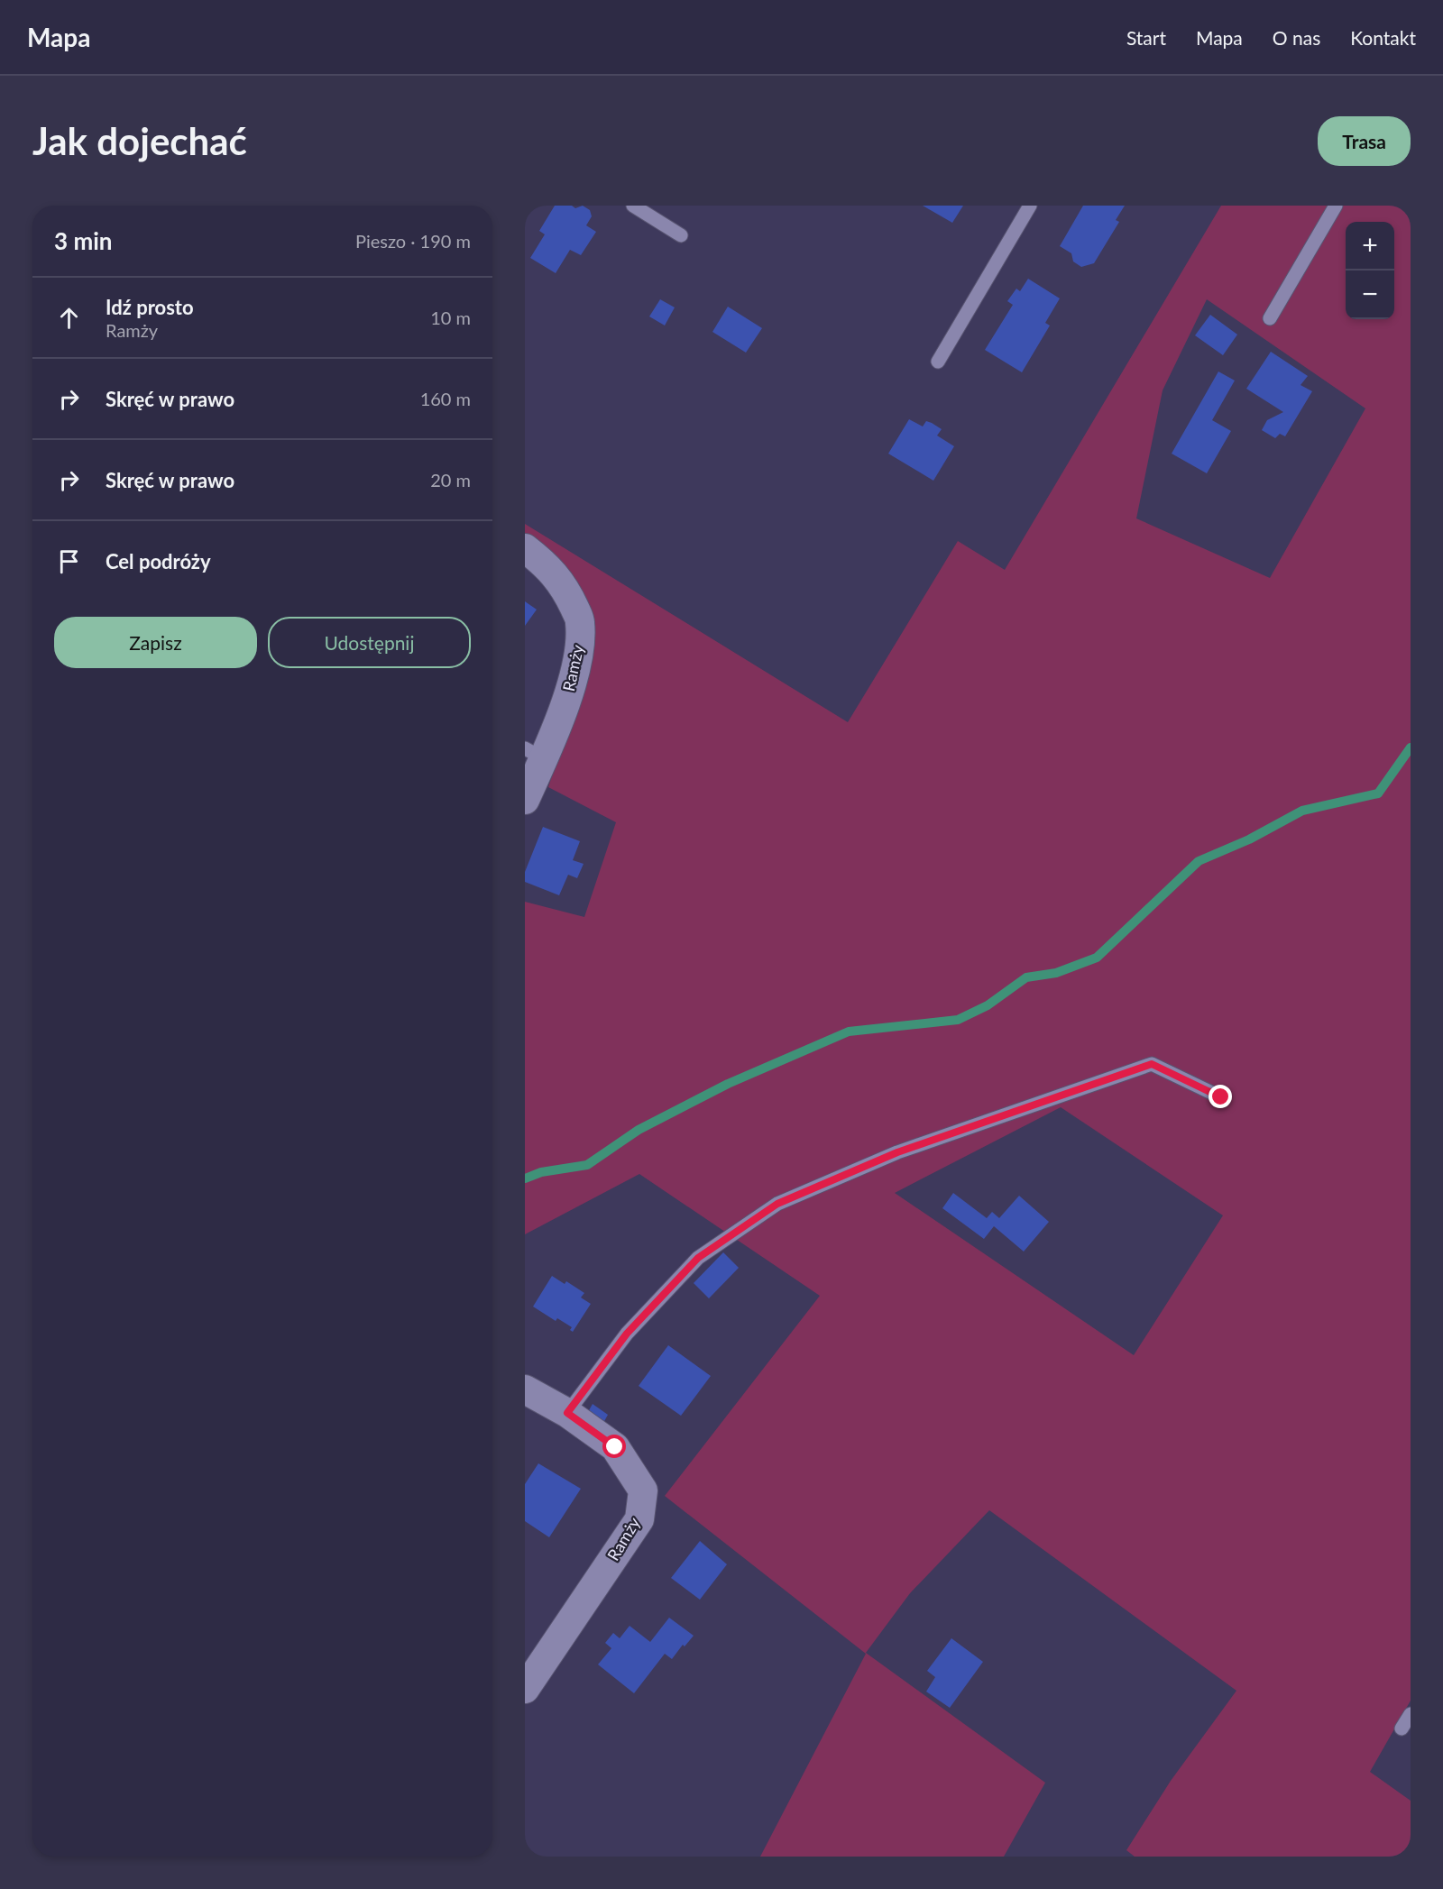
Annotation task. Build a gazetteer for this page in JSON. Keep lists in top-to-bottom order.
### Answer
{
  "streets": {
    "street": ["Ramży"]
  },
  "page": {
    "header": "Mapa",
    "nav": [
      "Start",
      "Mapa",
      "O nas",
      "Kontakt"
    ],
    "buttons": [
      "Trasa",
      ["Zapisz", "Udostępnij"]
    ],
    "title": "Jak dojechać",
    "heading": ["3 min", "Pieszo · 190 m"],
    "map_buttons": ["+", "−"],
    "list": [
      ["Idź prosto", "Ramży", "10 m"],
      ["Skręć w prawo", "160 m"],
      ["Skręć w prawo", "20 m"],
      "Cel podróży"
    ]
  }
}
